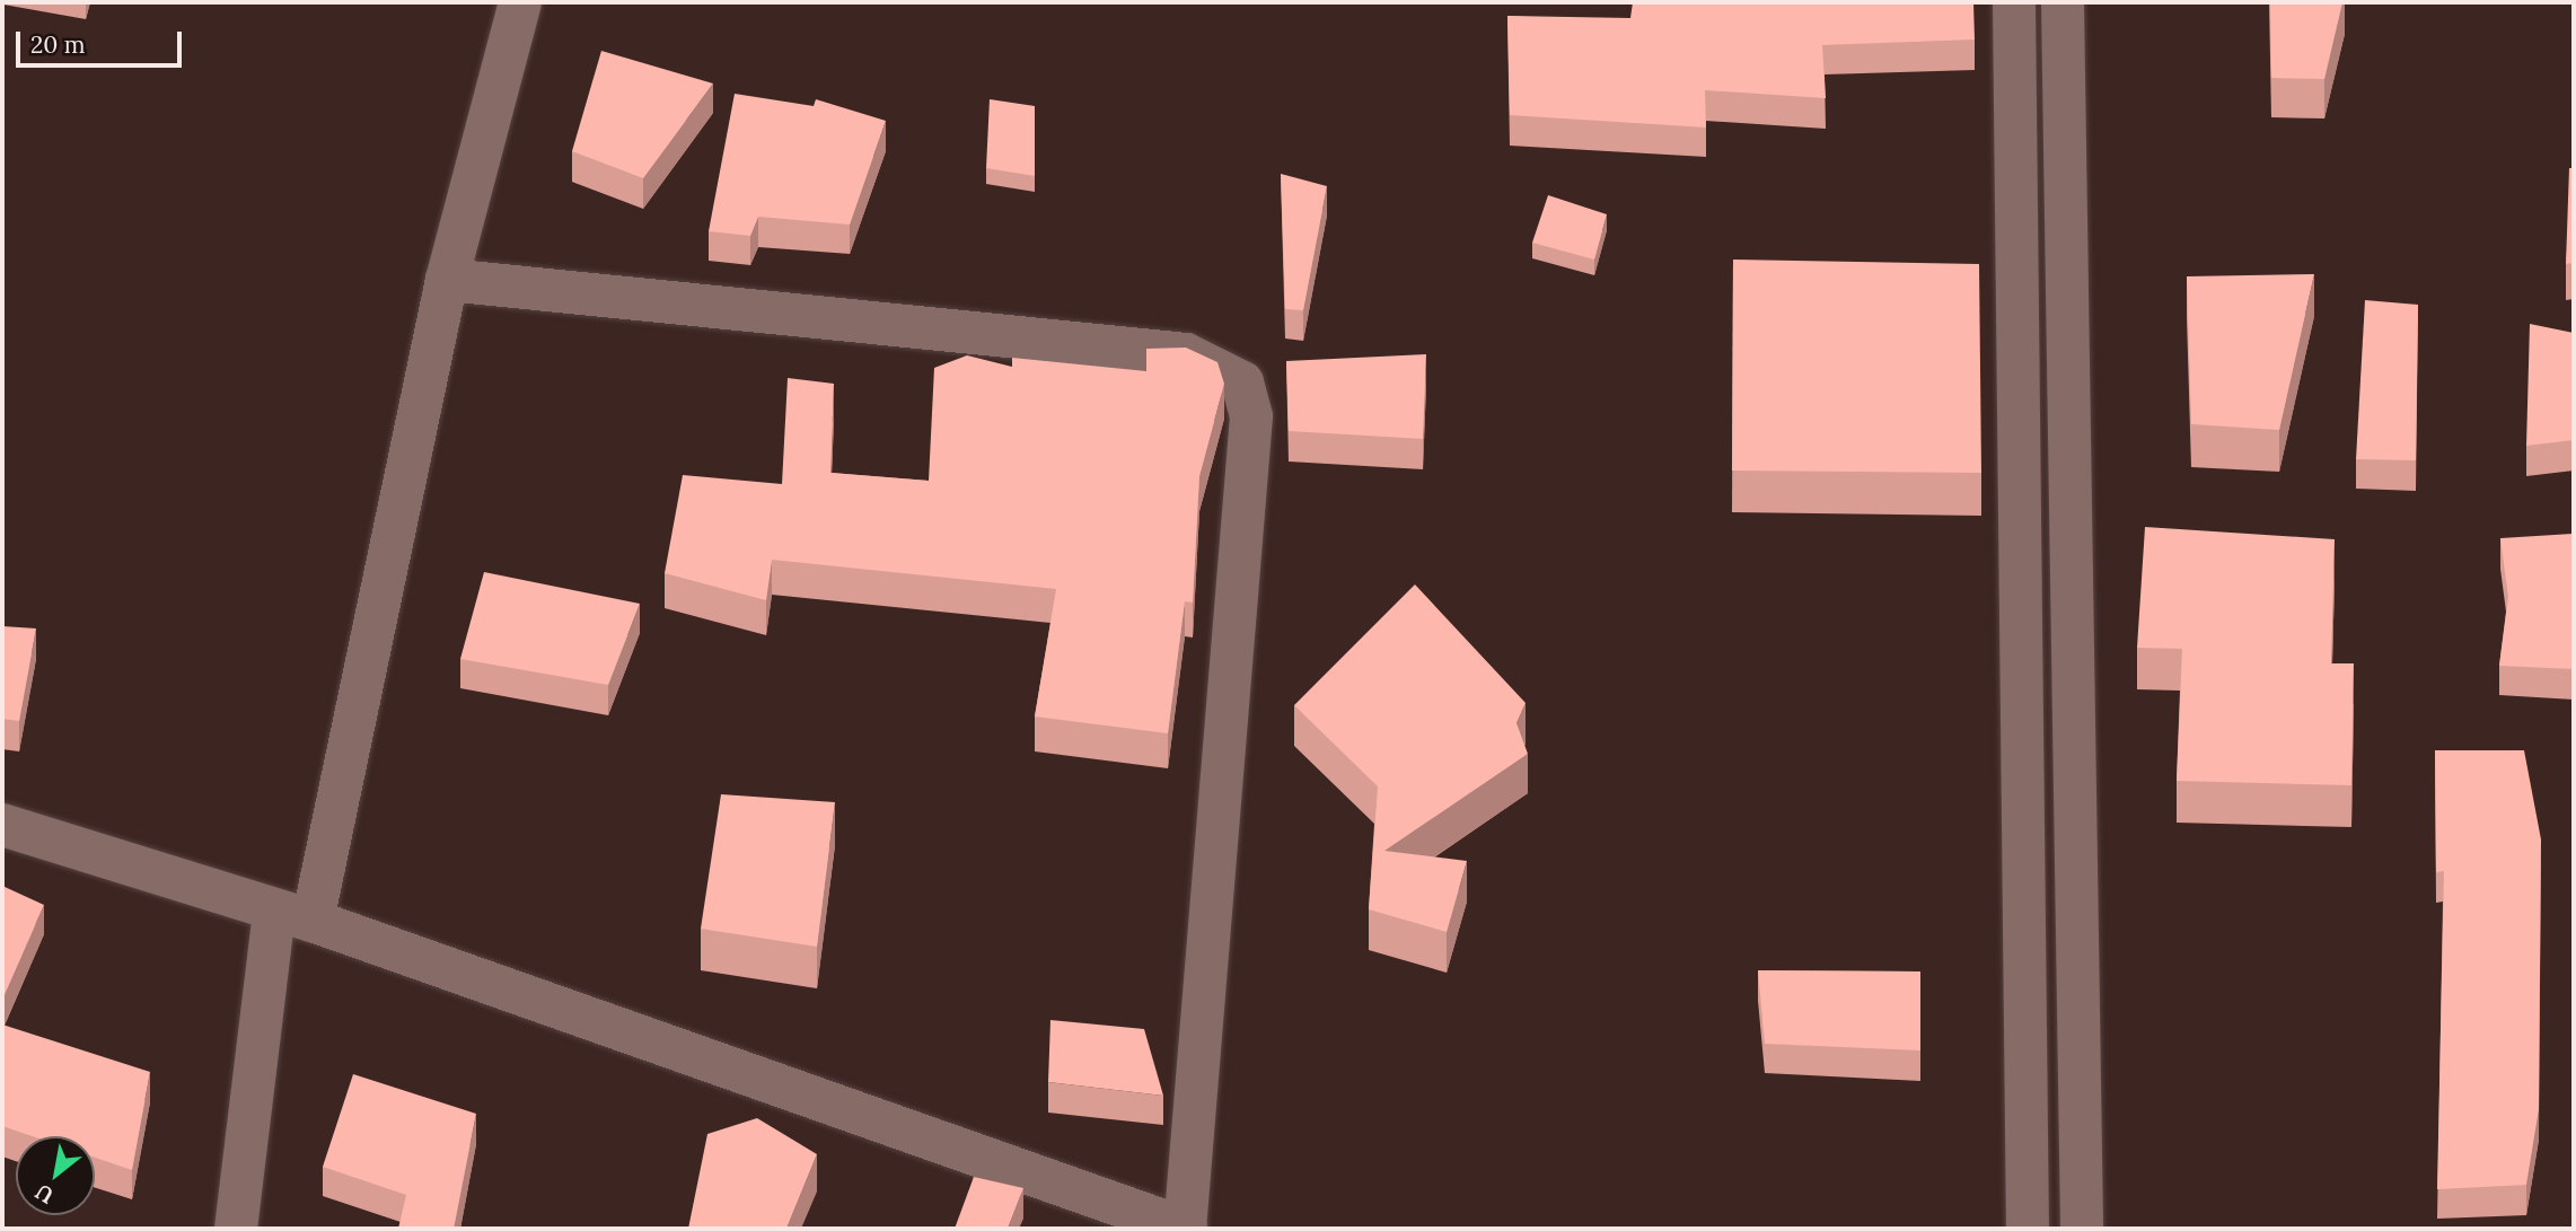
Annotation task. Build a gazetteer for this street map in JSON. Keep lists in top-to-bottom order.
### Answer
{
  "scale_bar": "20 m",
  "north": "bottom left"
}
